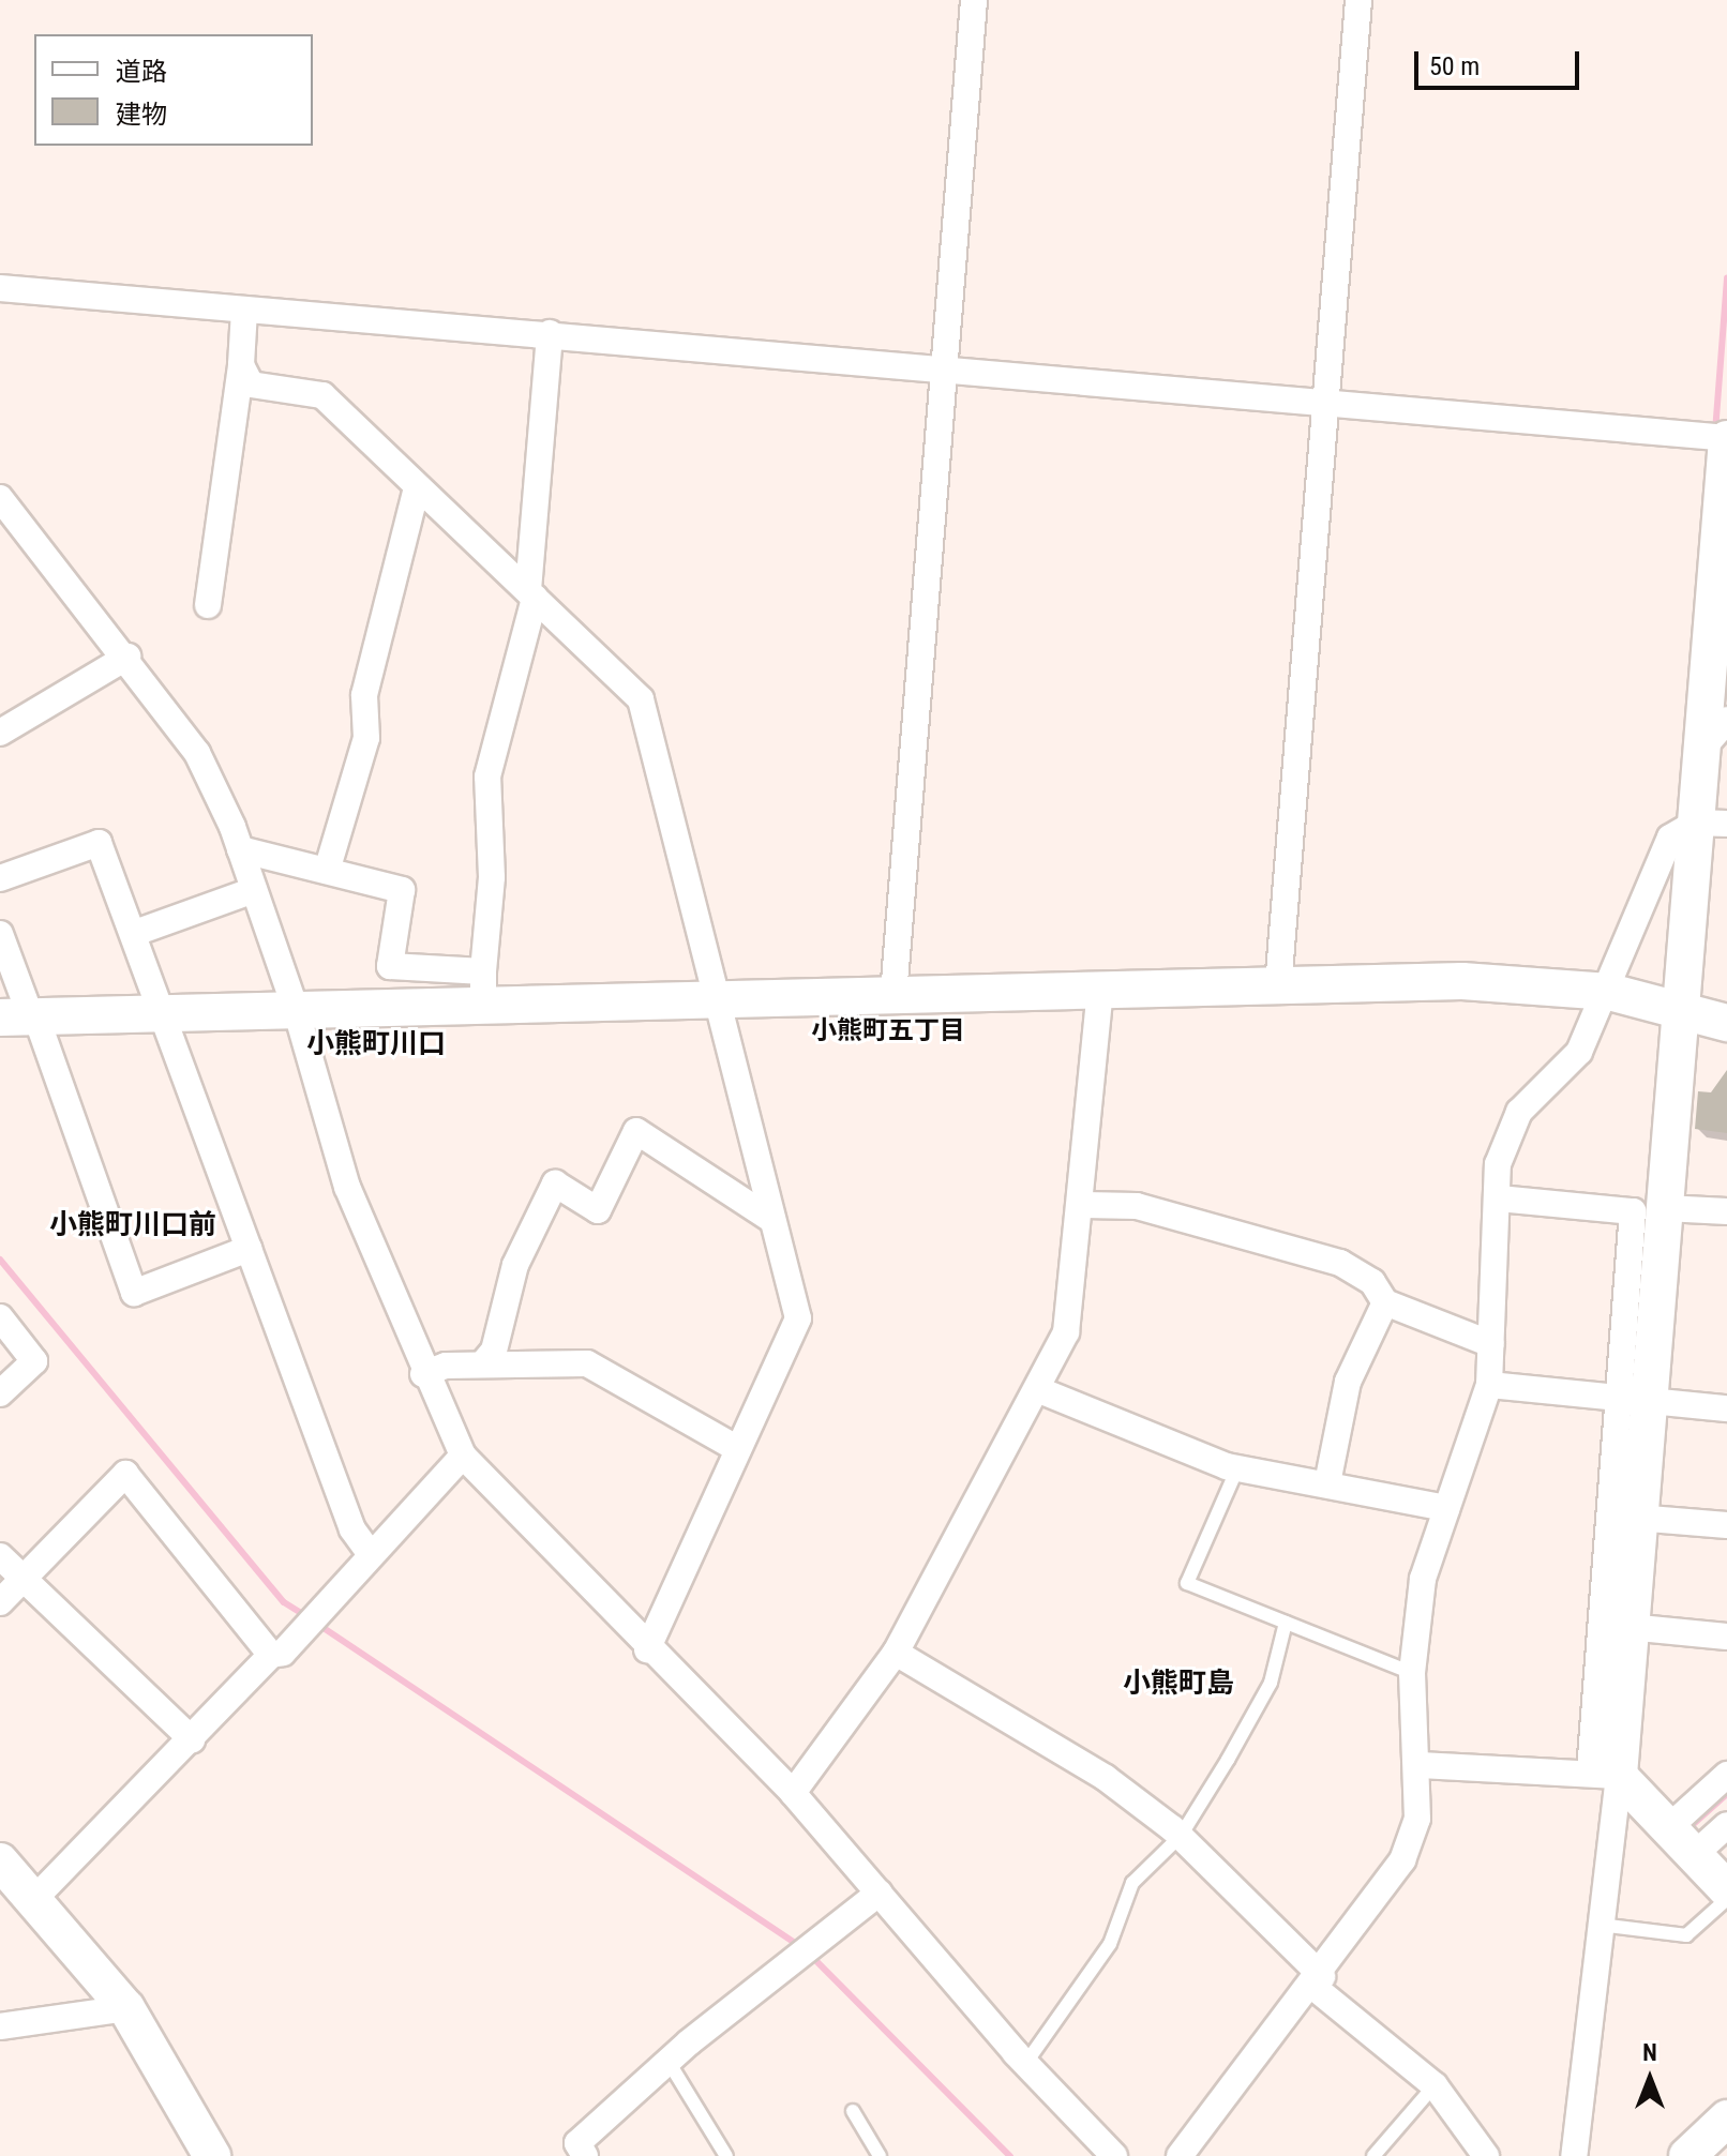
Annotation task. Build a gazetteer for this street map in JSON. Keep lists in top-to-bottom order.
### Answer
{
  "districts": [
    "小熊町五丁目",
    "小熊町川口",
    "小熊町川口前",
    "小熊町島"
  ],
  "legend": ["道路", "建物"],
  "scale_bar": "50 m",
  "north": "top"
}
